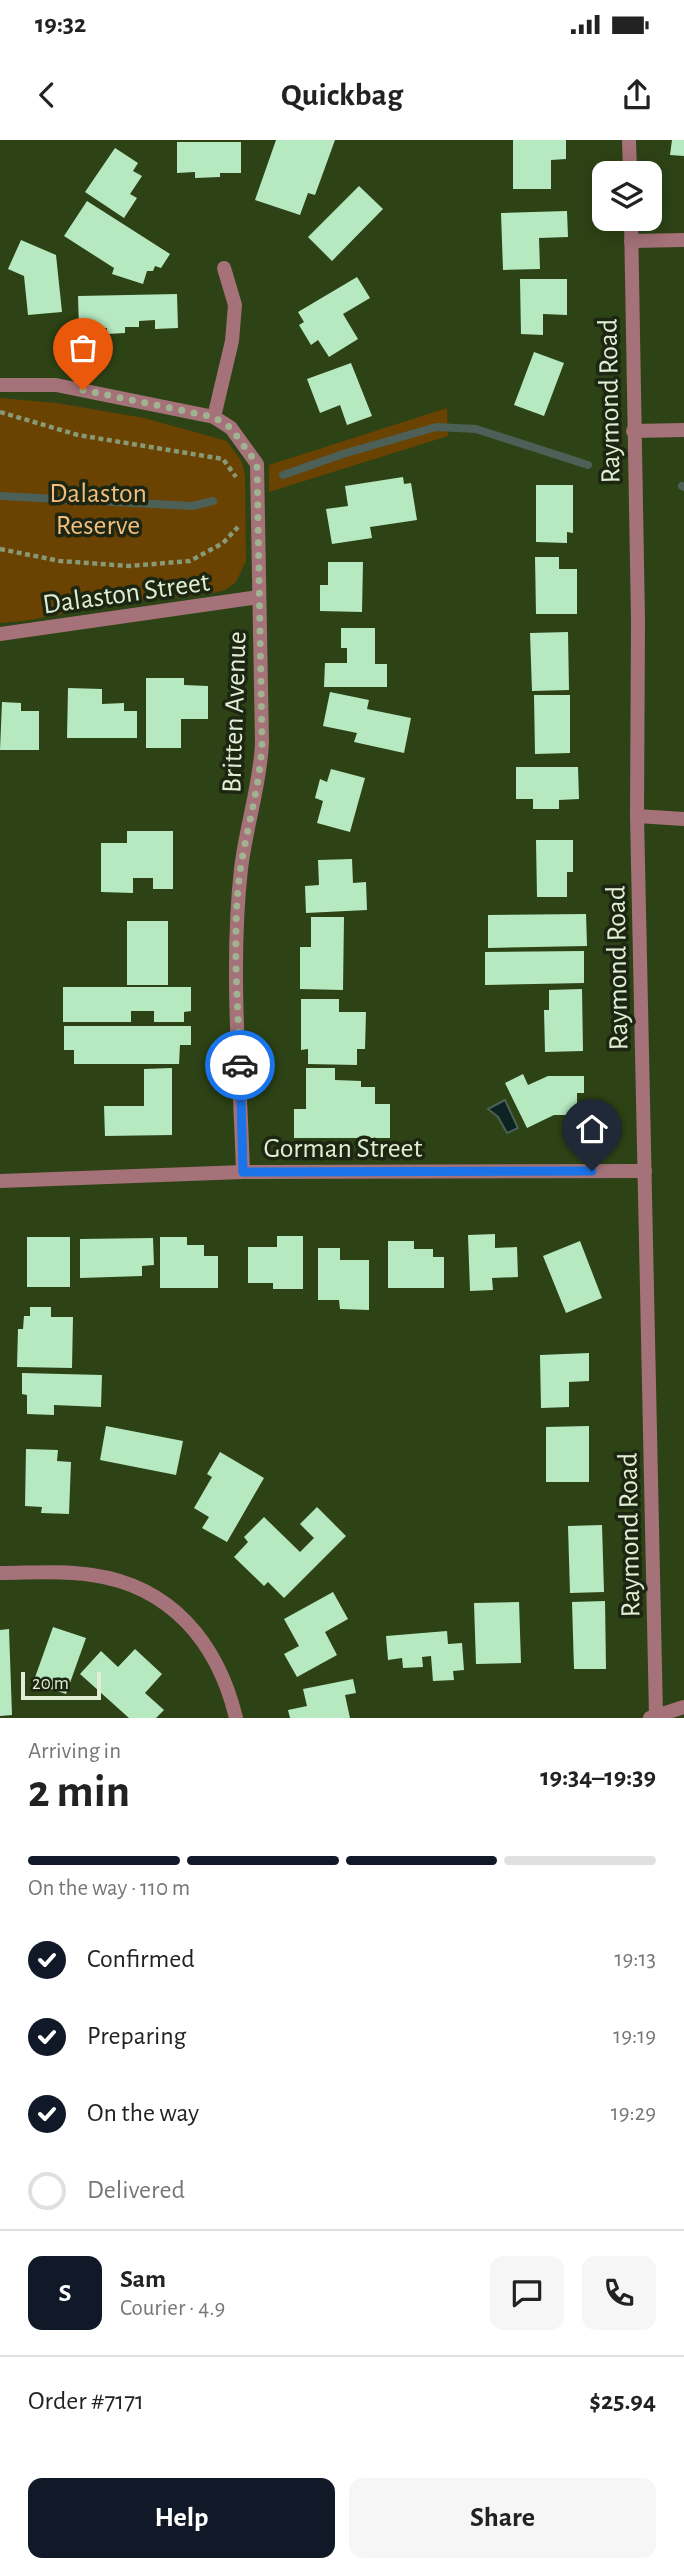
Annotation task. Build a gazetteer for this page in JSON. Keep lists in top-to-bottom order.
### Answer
{
  "streets": {
    "street": [
      "Raymond Road",
      "Dalaston Street",
      "Britten Avenue",
      "Gorman Street"
    ]
  },
  "crossings": [
    ["Raymond Road", "Gorman Street"],
    ["Dalaston Street", "Britten Avenue"],
    ["Britten Avenue", "Gorman Street"]
  ],
  "parks": ["Dalaston Reserve"],
  "scale_bar": "20 m",
  "page": {
    "status": "19:32",
    "header": "Quickbag",
    "scale": "20 m",
    "heading": ["2 min", "Arriving in", "19:34–19:39"],
    "panel": [
      "Sam",
      "Courier · 4.9",
      "Order #7171",
      "$25.94"
    ],
    "bar": "On the way · 110 m",
    "list": [
      ["Confirmed", "19:13"],
      ["Preparing", "19:19"],
      ["On the way", "19:29"],
      "Delivered"
    ],
    "round": "S",
    "buttons": ["Help", "Share"]
  }
}
